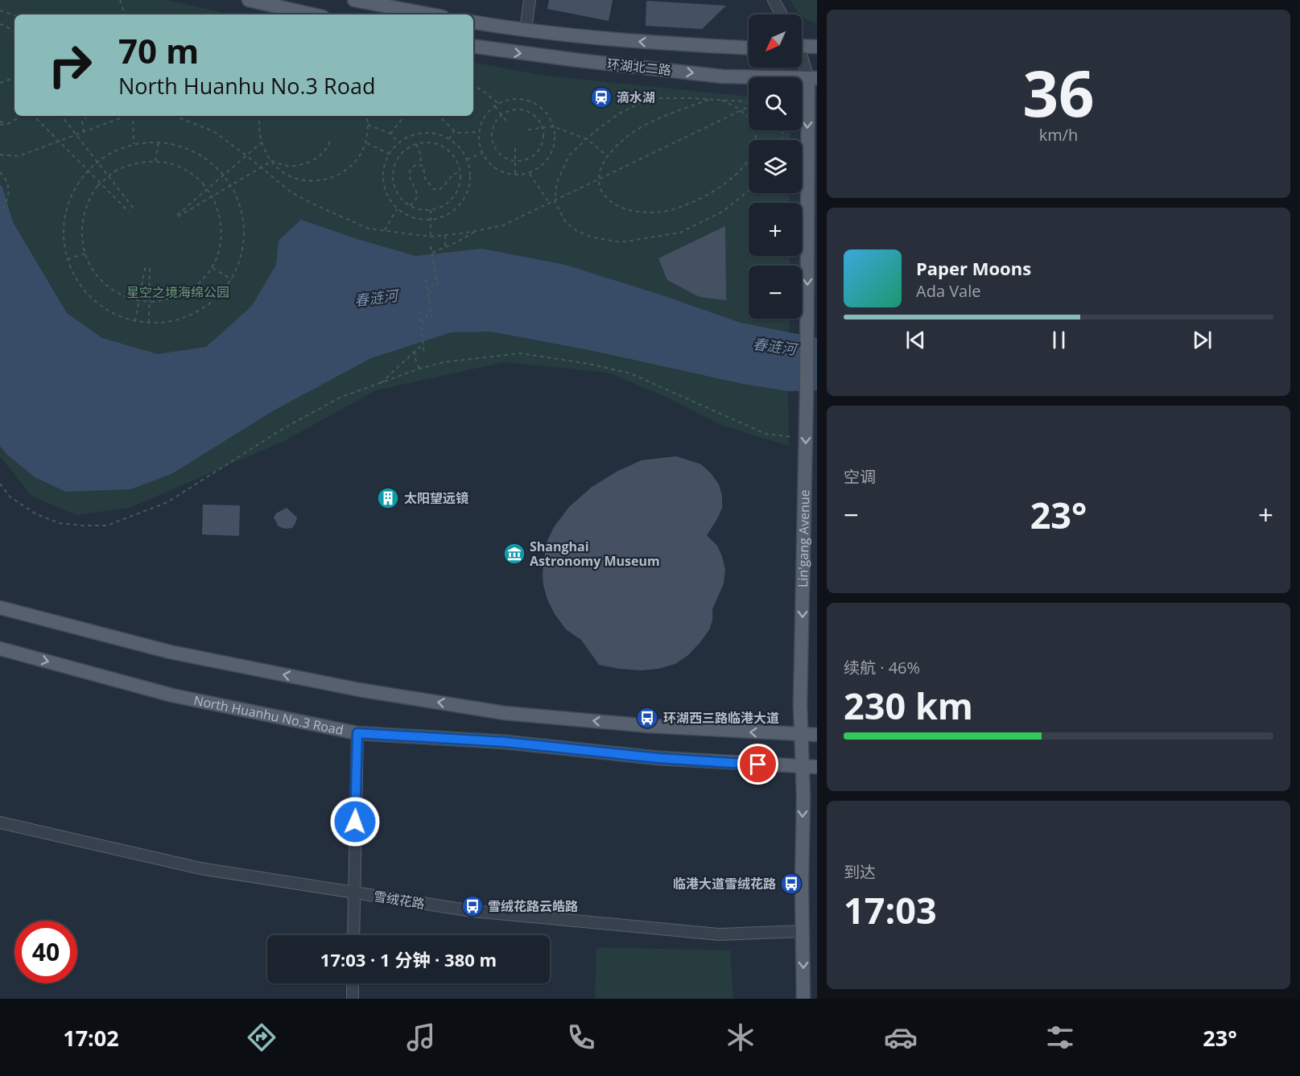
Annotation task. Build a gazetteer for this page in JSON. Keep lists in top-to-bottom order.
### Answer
{
  "streets": {
    "main road": ["环湖北二路", "Lin'gang Avenue", "North Huanhu No.3 Road"],
    "street": ["雪绒花路"]
  },
  "crossings": [
    ["环湖北二路", "Lin'gang Avenue"],
    ["Lin'gang Avenue", "North Huanhu No.3 Road"],
    ["Lin'gang Avenue", "雪绒花路"]
  ],
  "one_way": ["Lin'gang Avenue"],
  "water": ["春涟河"],
  "parks": ["星空之境海绵公园"],
  "places": {
    "station": ["滴水湖"],
    "building": ["太阳望远镜"],
    "museum": ["Shanghai Astronomy Museum"],
    "bus stop": ["环湖西三路临港大道", "临港大道雪绒花路", "雪绒花路云皓路"]
  },
  "north": "bottom left",
  "page": {
    "tile": [
      ["36", "km/h"],
      "空调",
      ["续航 · 46%", "230 km"],
      ["到达", "17:03"]
    ],
    "map_buttons": ["+", "−"],
    "turn": ["70 m", "North Huanhu No.3 Road"],
    "song": ["Paper Moons", "Ada Vale"],
    "heat": ["−", "23°", "+"],
    "limit": "40",
    "trip": "17:03 · 1 分钟 · 380 m",
    "tabs": ["17:02", "23°"]
  }
}
